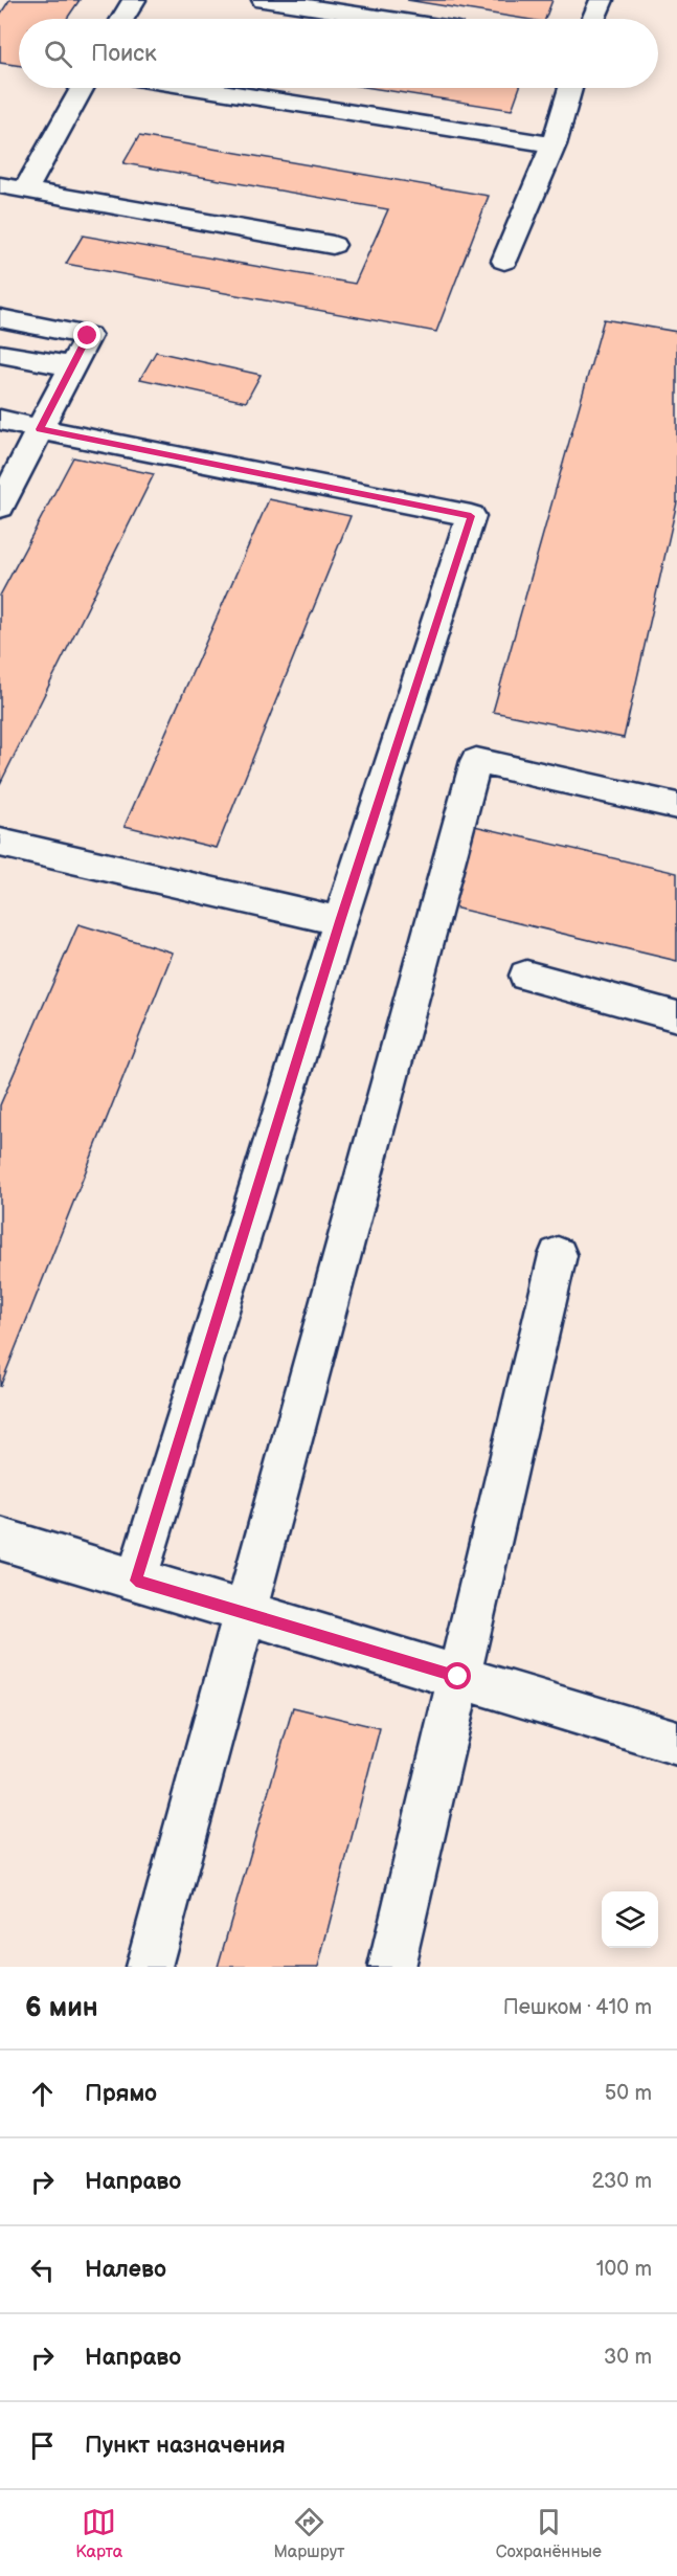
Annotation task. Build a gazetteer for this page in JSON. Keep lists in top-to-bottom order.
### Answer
{
  "page": {
    "search": "Поиск",
    "heading": ["6 мин", "Пешком · 410 m"],
    "list": [
      ["Прямо", "50 m"],
      ["Направо", "230 m"],
      ["Налево", "100 m"],
      ["Направо", "30 m"],
      "Пункт назначения"
    ],
    "nav": ["Карта", "Маршрут", "Сохранённые"]
  }
}
